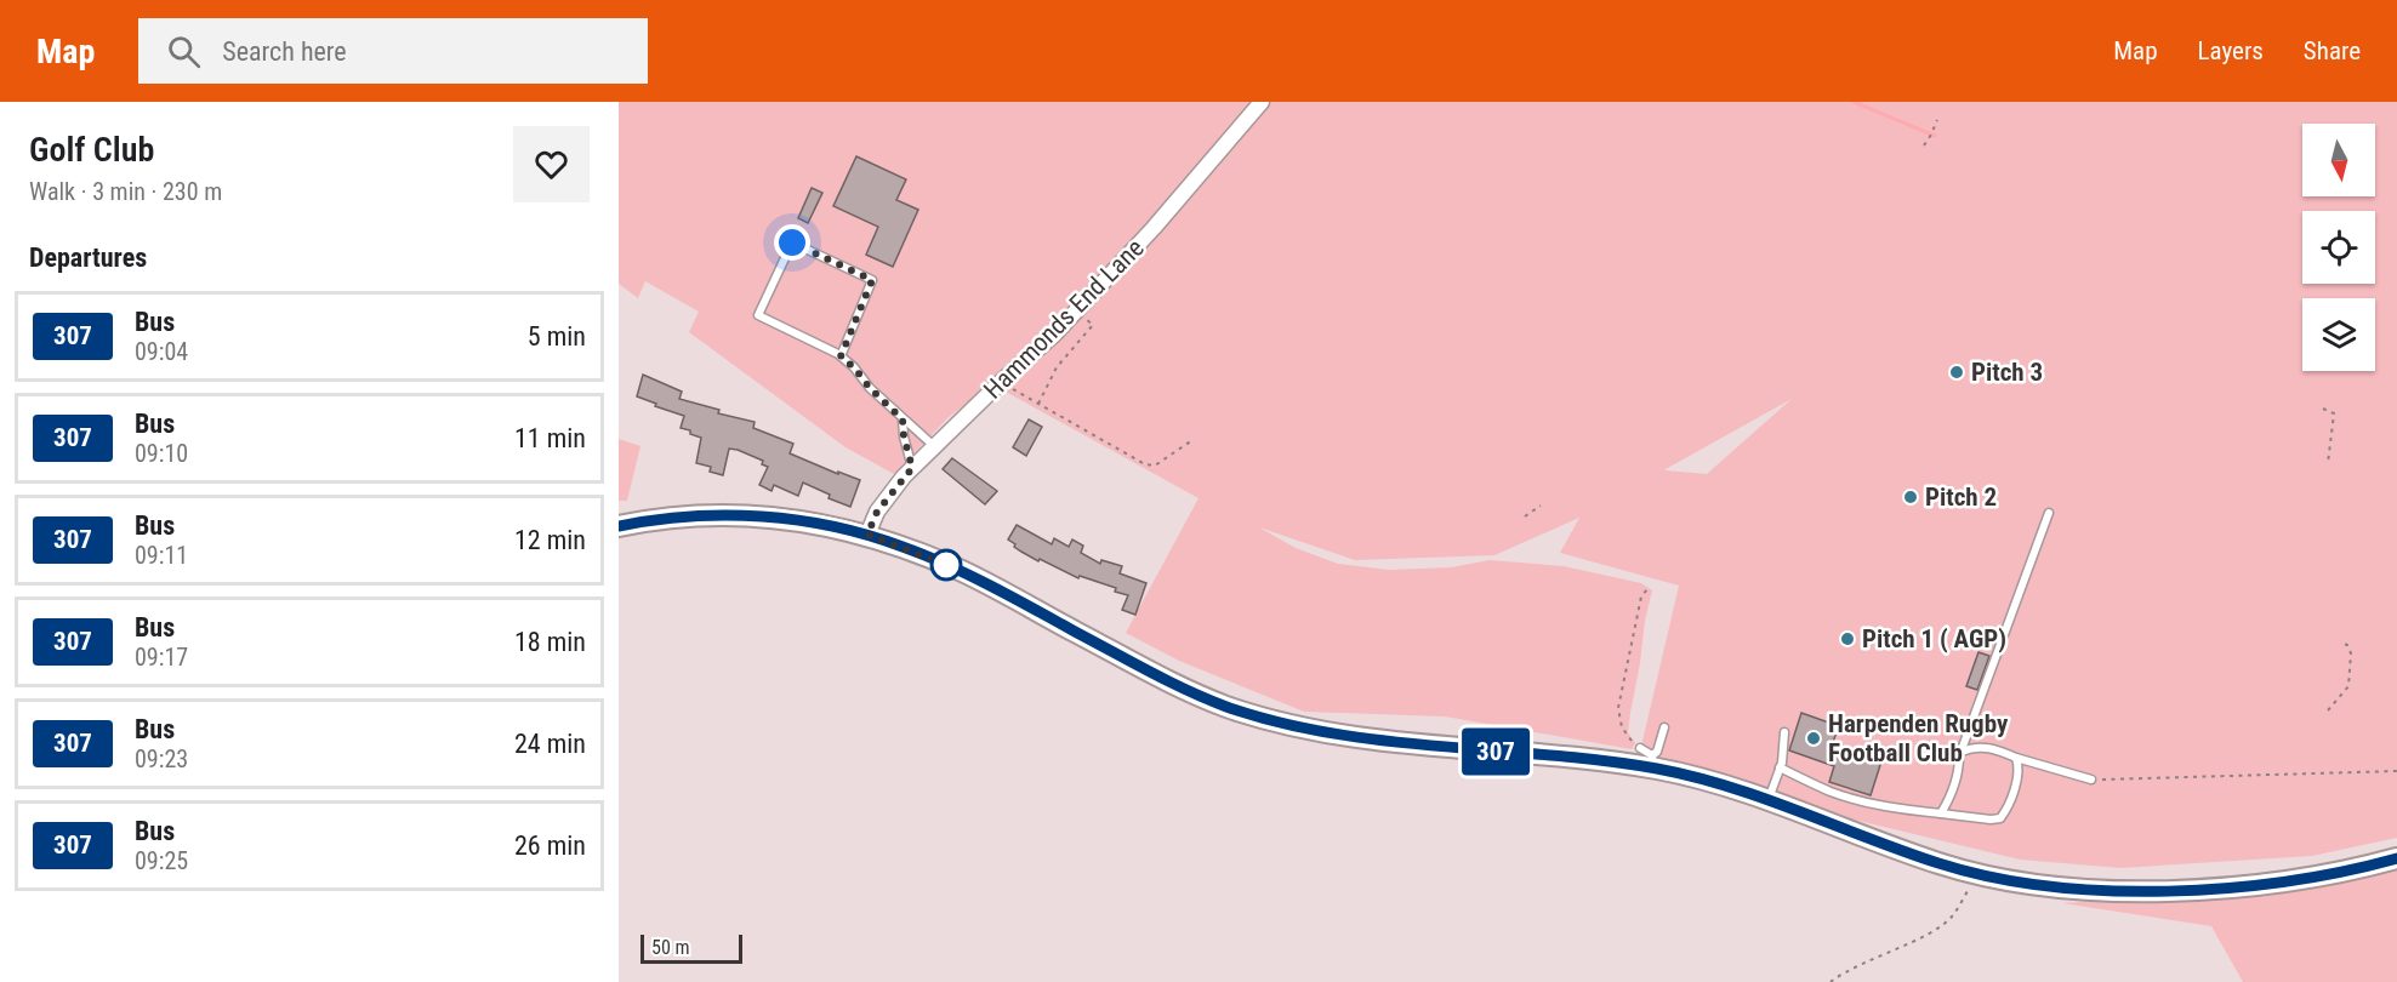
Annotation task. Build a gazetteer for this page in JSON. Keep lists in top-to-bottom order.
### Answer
{
  "streets": {
    "street": ["Hammonds End Lane"]
  },
  "places": [
    "Pitch 3",
    "Pitch 2",
    "Pitch 1 ( AGP)",
    "Harpenden Rugby Football Club"
  ],
  "lines": ["bus line 307"],
  "scale_bar": "50 m",
  "north": "bottom",
  "page": {
    "header": "Map",
    "search": "Search here",
    "nav": ["Map", "Layers", "Share"],
    "heading": [
      ["Golf Club", "Walk · 3 min · 230 m"],
      "Departures"
    ],
    "on_map": "307",
    "list": [
      {
        "mark": "307",
        "name": "Bus",
        "note": "09:04",
        "value": "5 min"
      },
      {
        "mark": "307",
        "name": "Bus",
        "note": "09:10",
        "value": "11 min"
      },
      {
        "mark": "307",
        "name": "Bus",
        "note": "09:11",
        "value": "12 min"
      },
      {
        "mark": "307",
        "name": "Bus",
        "note": "09:17",
        "value": "18 min"
      },
      {
        "mark": "307",
        "name": "Bus",
        "note": "09:23",
        "value": "24 min"
      },
      {
        "mark": "307",
        "name": "Bus",
        "note": "09:25",
        "value": "26 min"
      }
    ],
    "scale": "50 m"
  }
}
